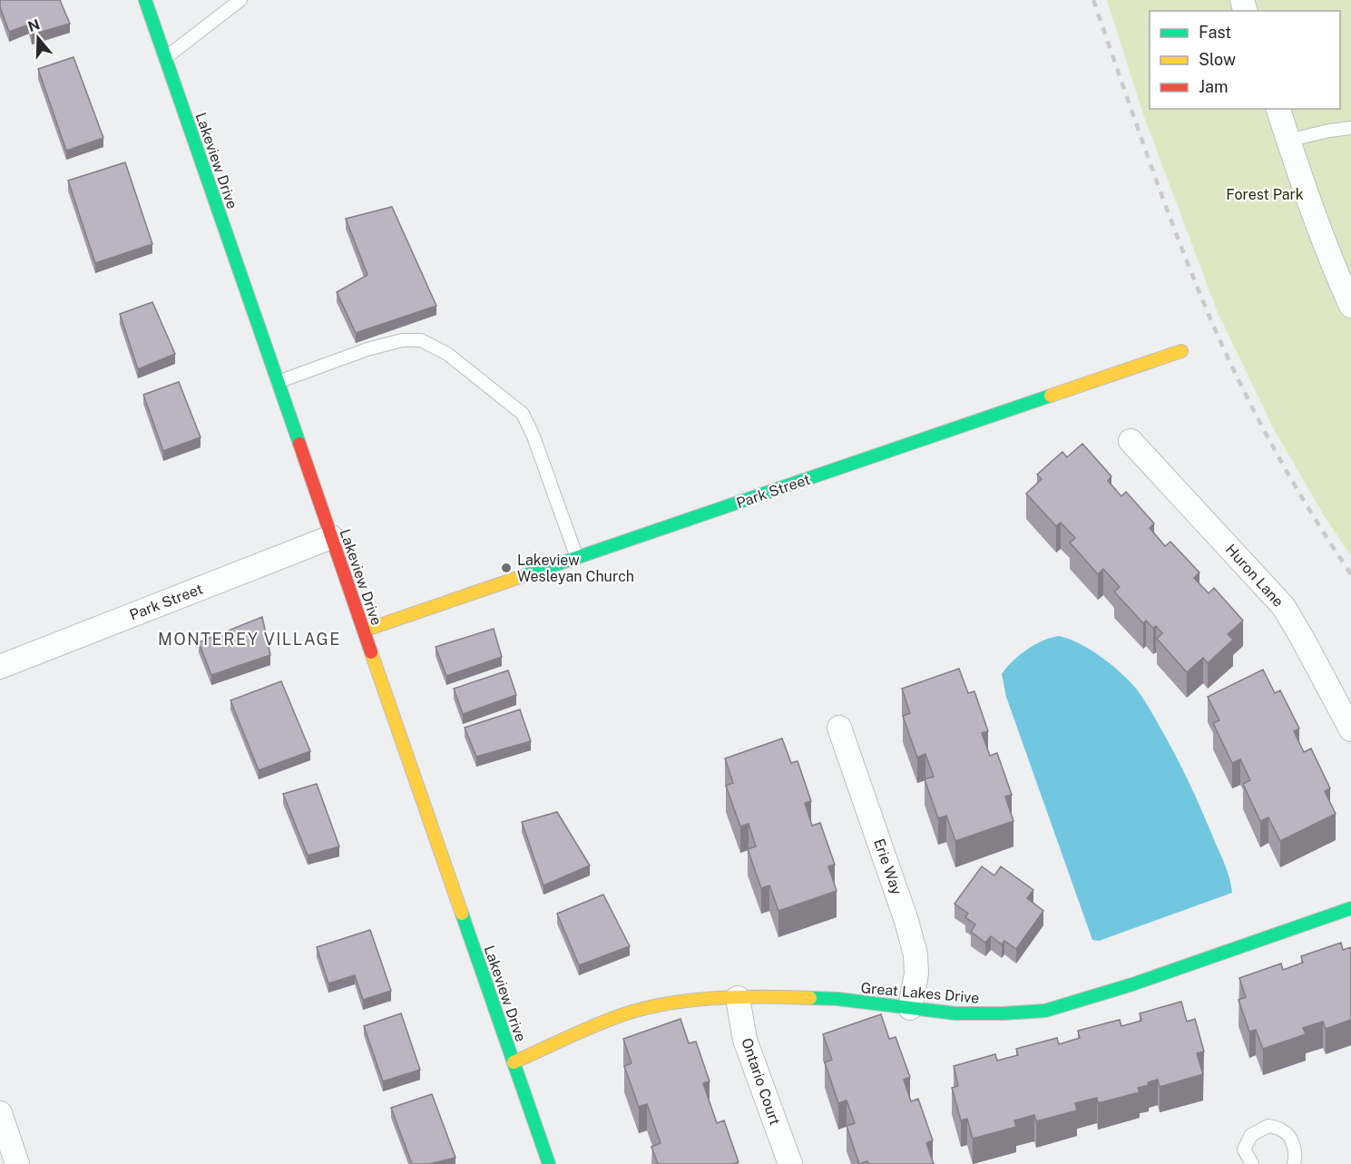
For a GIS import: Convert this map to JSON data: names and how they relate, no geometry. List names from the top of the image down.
{
  "streets": {
    "street": [
      "Lakeview Drive",
      "Park Street",
      "Huron Lane",
      "Erie Way",
      "Great Lakes Drive",
      "Ontario Court"
    ]
  },
  "crossings": [
    ["Lakeview Drive", "Park Street"],
    ["Lakeview Drive", "Great Lakes Drive"],
    ["Erie Way", "Great Lakes Drive"],
    ["Great Lakes Drive", "Ontario Court"]
  ],
  "districts": ["MONTEREY VILLAGE"],
  "parks": ["Forest Park"],
  "places": ["Lakeview Wesleyan Church"],
  "legend": ["Fast", "Slow", "Jam"],
  "north": "top"
}
